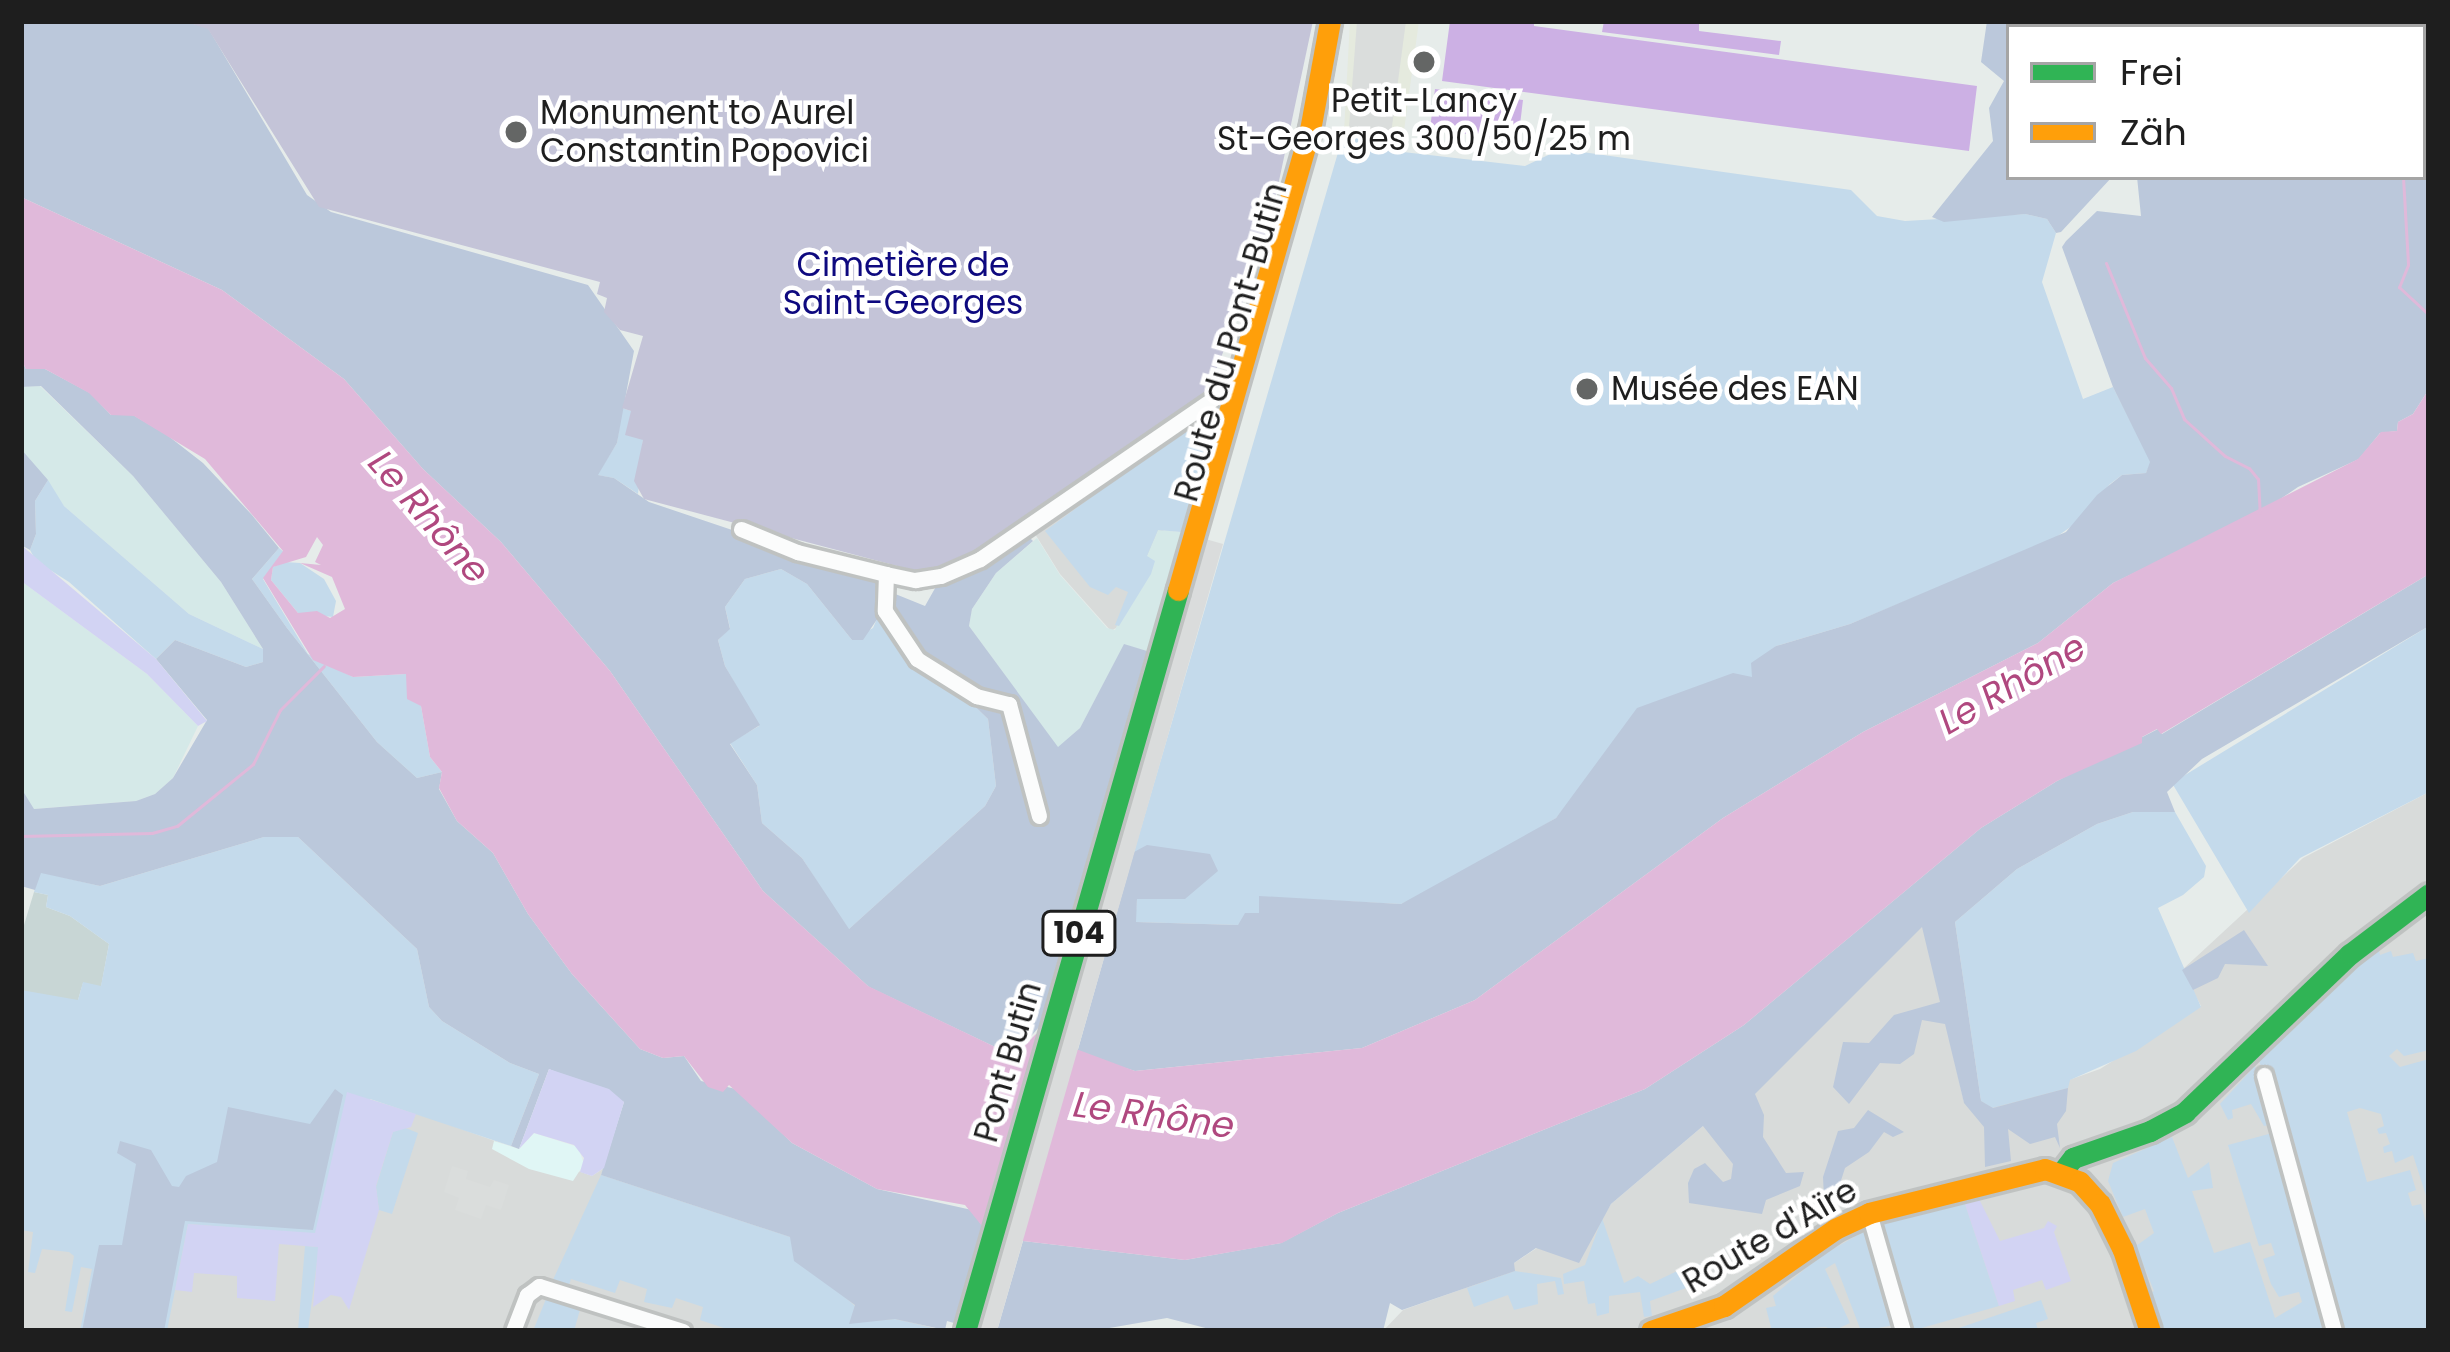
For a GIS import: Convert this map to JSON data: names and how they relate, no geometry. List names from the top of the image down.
{
  "streets": {
    "main road": [
      "Route du Pont-Butin",
      "104",
      "Pont Butin",
      "Route d'Aïre"
    ]
  },
  "crossings": [
    ["Route du Pont-Butin", "Pont Butin"]
  ],
  "water": ["Le Rhône"],
  "parks": ["Cimetière de Saint-Georges"],
  "places": ["Petit-Lancy St-Georges 300/50/25 m", "Monument to Aurel Constantin Popovici", "Musée des EAN"],
  "legend": ["Frei", "Zäh"]
}
